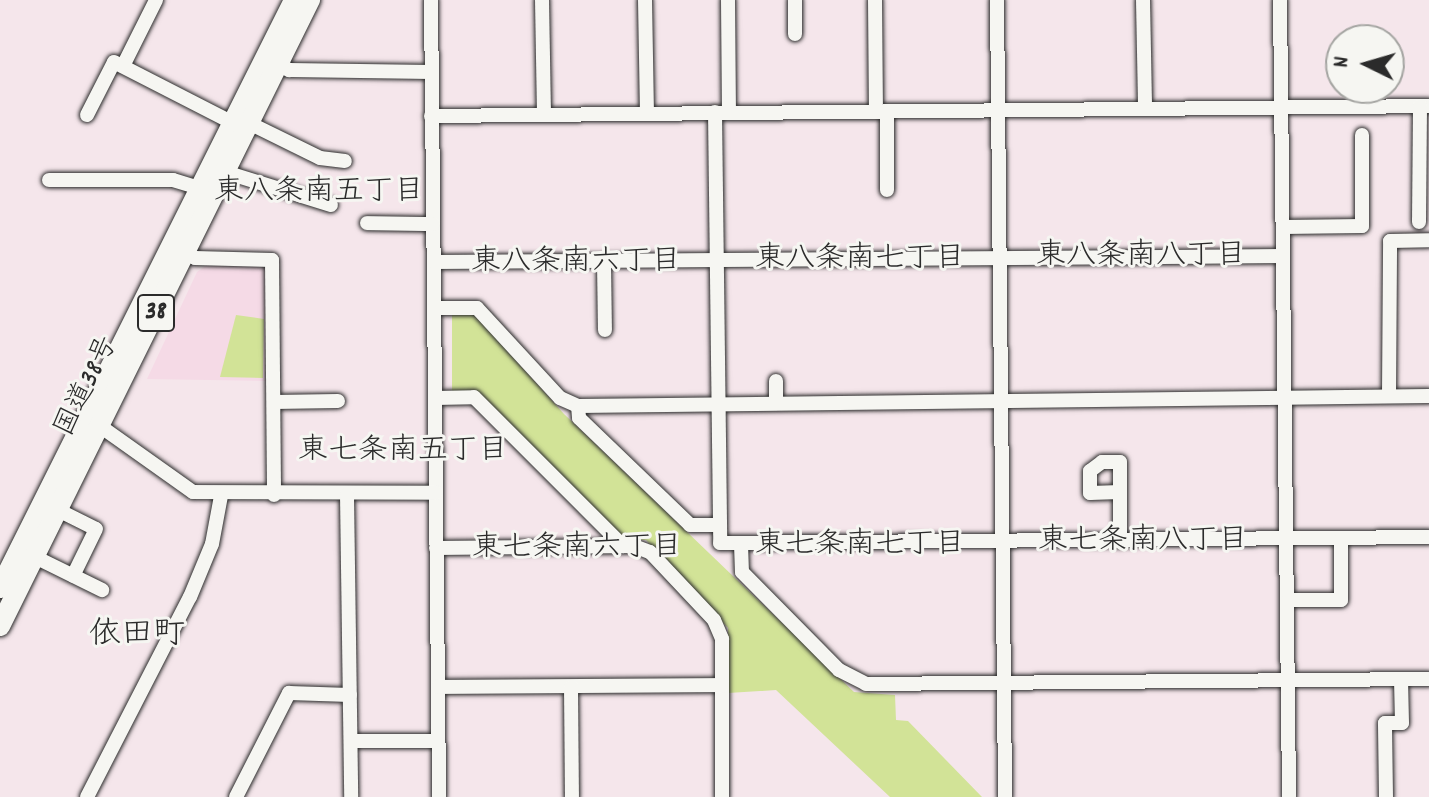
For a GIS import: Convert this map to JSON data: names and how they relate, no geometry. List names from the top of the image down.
{
  "streets": {
    "highway": ["38", "国道38号"]
  },
  "districts": [
    "東八条南五丁目",
    "東八条南八丁目",
    "東八条南七丁目",
    "東八条南六丁目",
    "東七条南五丁目",
    "東七条南八丁目",
    "東七条南七丁目",
    "東七条南六丁目",
    "依田町"
  ],
  "north": "left"
}
